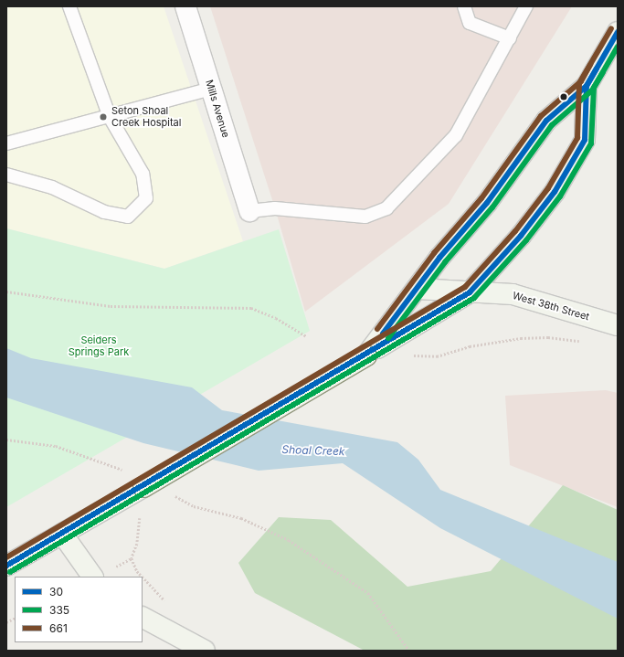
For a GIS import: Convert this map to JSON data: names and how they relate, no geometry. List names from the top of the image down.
{
  "streets": {
    "main road": ["West 38th Street"],
    "street": ["Mills Avenue"]
  },
  "water": ["Shoal Creek"],
  "parks": ["Seiders Springs Park"],
  "places": ["Seton Shoal Creek Hospital"],
  "lines": ["transit line 661", "transit line 30", "transit line 335"],
  "legend": ["30", "335", "661"]
}
